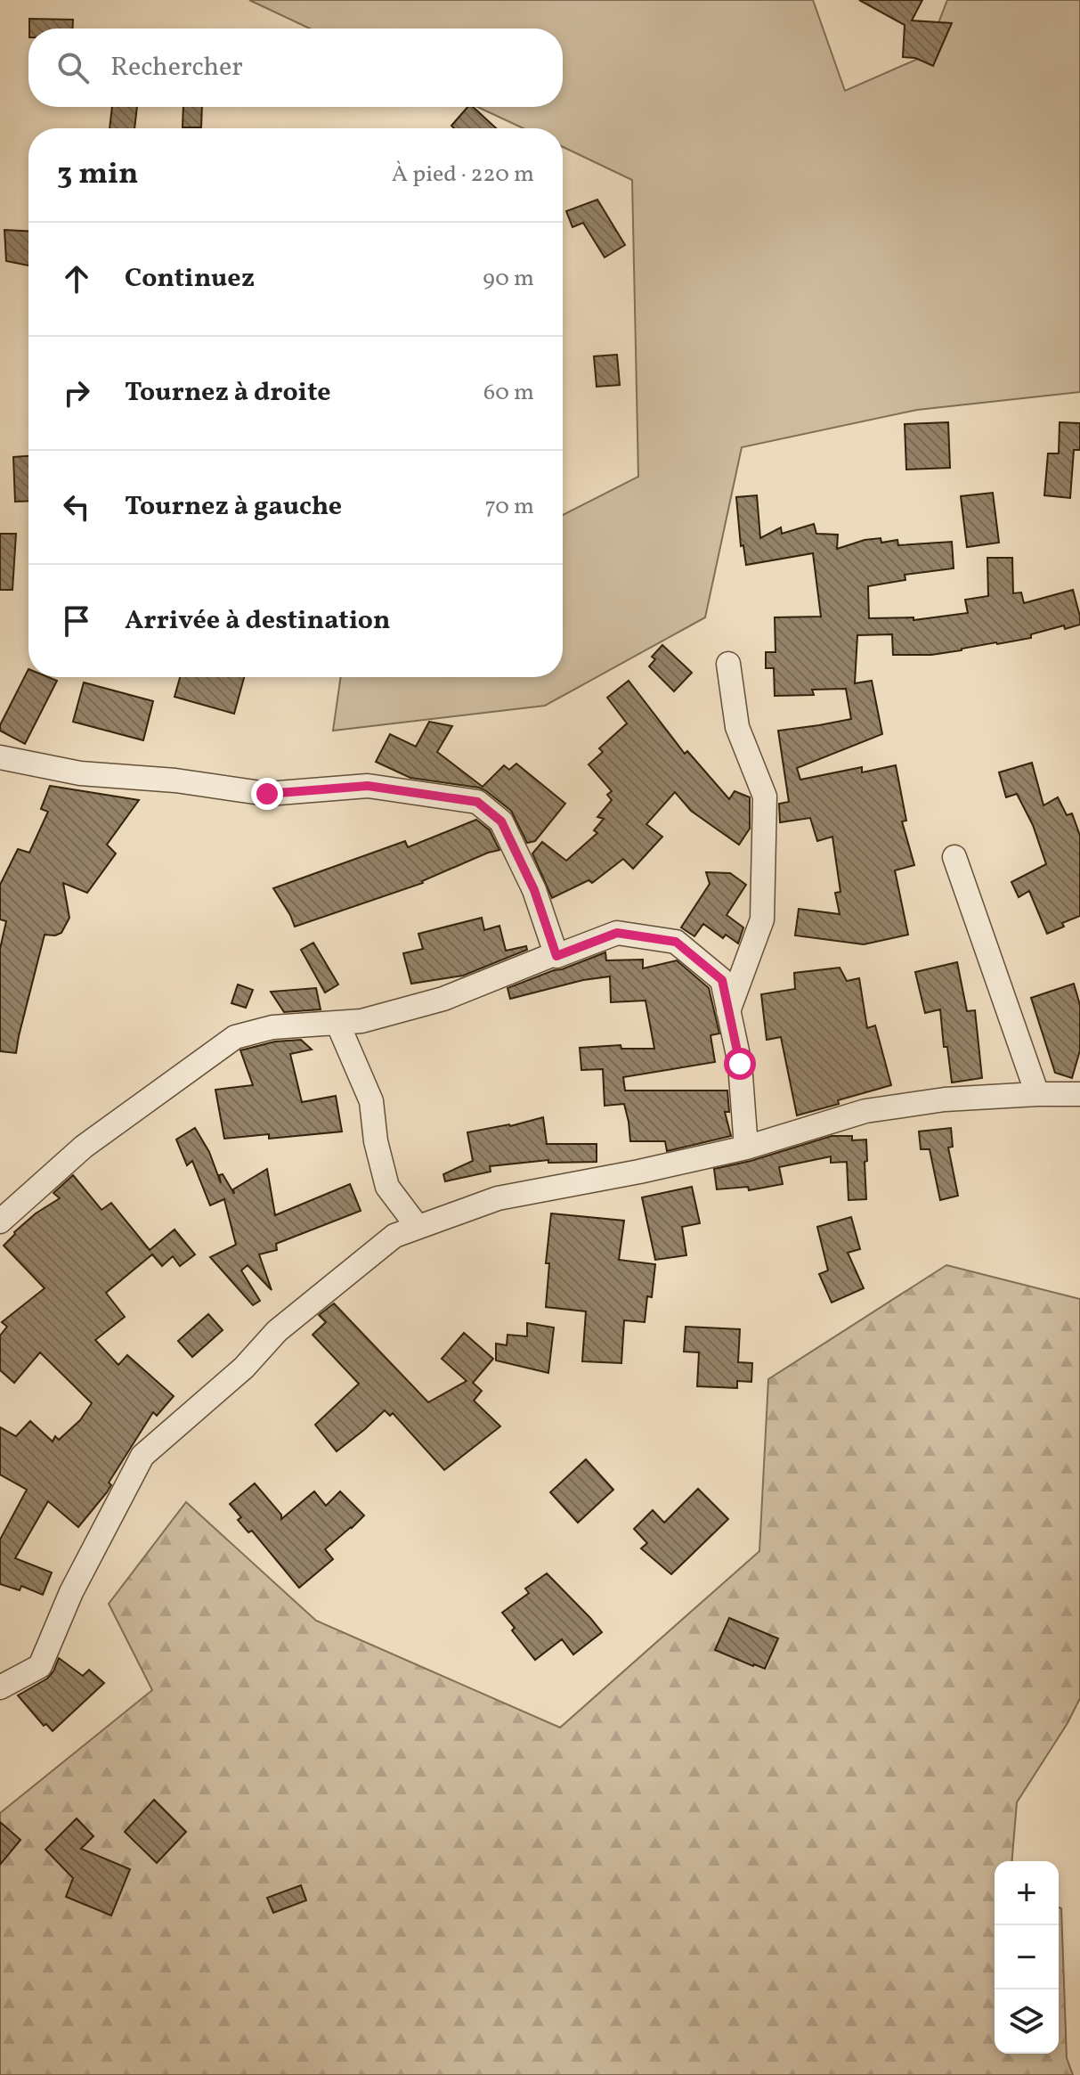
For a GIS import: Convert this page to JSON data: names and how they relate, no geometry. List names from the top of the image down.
{
  "page": {
    "search": "Rechercher",
    "heading": ["3 min", "À pied · 220 m"],
    "list": [
      ["Continuez", "90 m"],
      ["Tournez à droite", "60 m"],
      ["Tournez à gauche", "70 m"],
      "Arrivée à destination"
    ],
    "map_buttons": ["+", "−"]
  }
}
